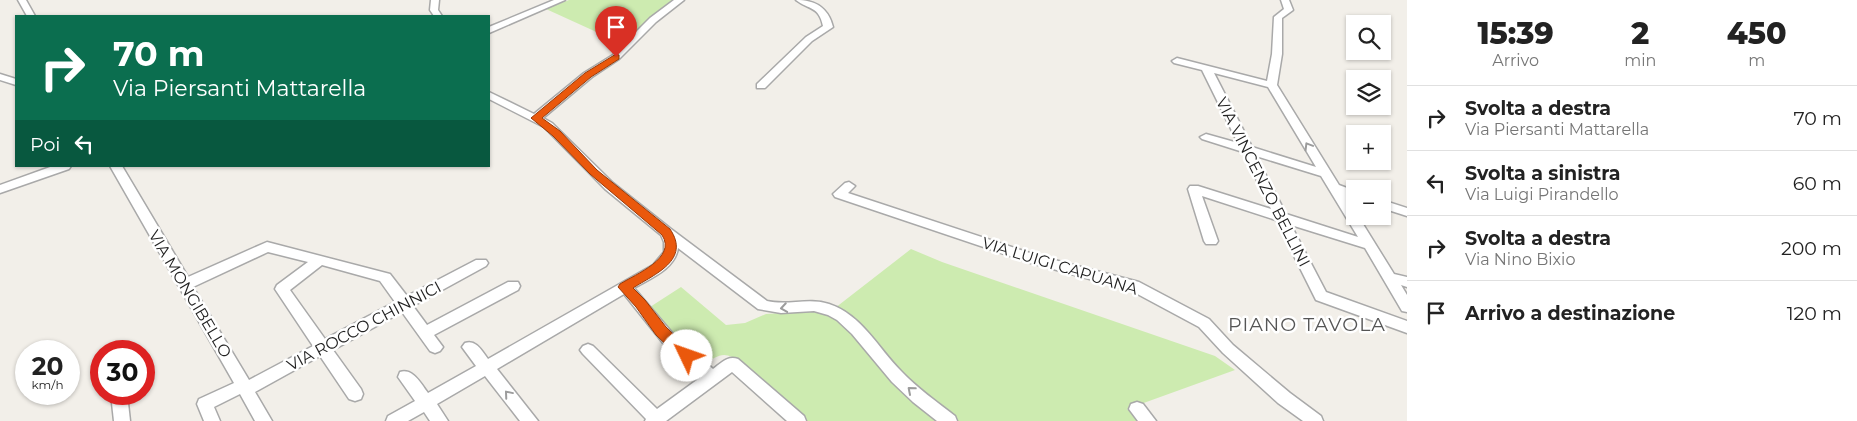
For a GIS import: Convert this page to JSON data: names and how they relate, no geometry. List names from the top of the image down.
{
  "streets": {
    "street": [
      "VIA VINCENZO BELLINI",
      "VIA LUIGI CAPUANA",
      "VIA MONGIBELLO",
      "VIA ROCCO CHINNICI"
    ]
  },
  "crossings": [
    ["VIA MONGIBELLO", "VIA ROCCO CHINNICI"]
  ],
  "districts": ["PIANO TAVOLA"],
  "page": {
    "eta": [
      "15:39",
      "Arrivo",
      "2",
      "min",
      "450",
      "m"
    ],
    "map_buttons": ["+", "−"],
    "turn": ["70 m", "Via Piersanti Mattarella"],
    "list": [
      {
        "name": "Svolta a destra",
        "note": "Via Piersanti Mattarella",
        "value": "70 m"
      },
      {
        "name": "Svolta a sinistra",
        "note": "Via Luigi Pirandello",
        "value": "60 m"
      },
      {
        "name": "Svolta a destra",
        "note": "Via Nino Bixio",
        "value": "200 m"
      },
      {
        "name": "Arrivo a destinazione",
        "value": "120 m"
      }
    ],
    "then": "Poi",
    "speed": "20 km/h",
    "limit": "30"
  }
}
